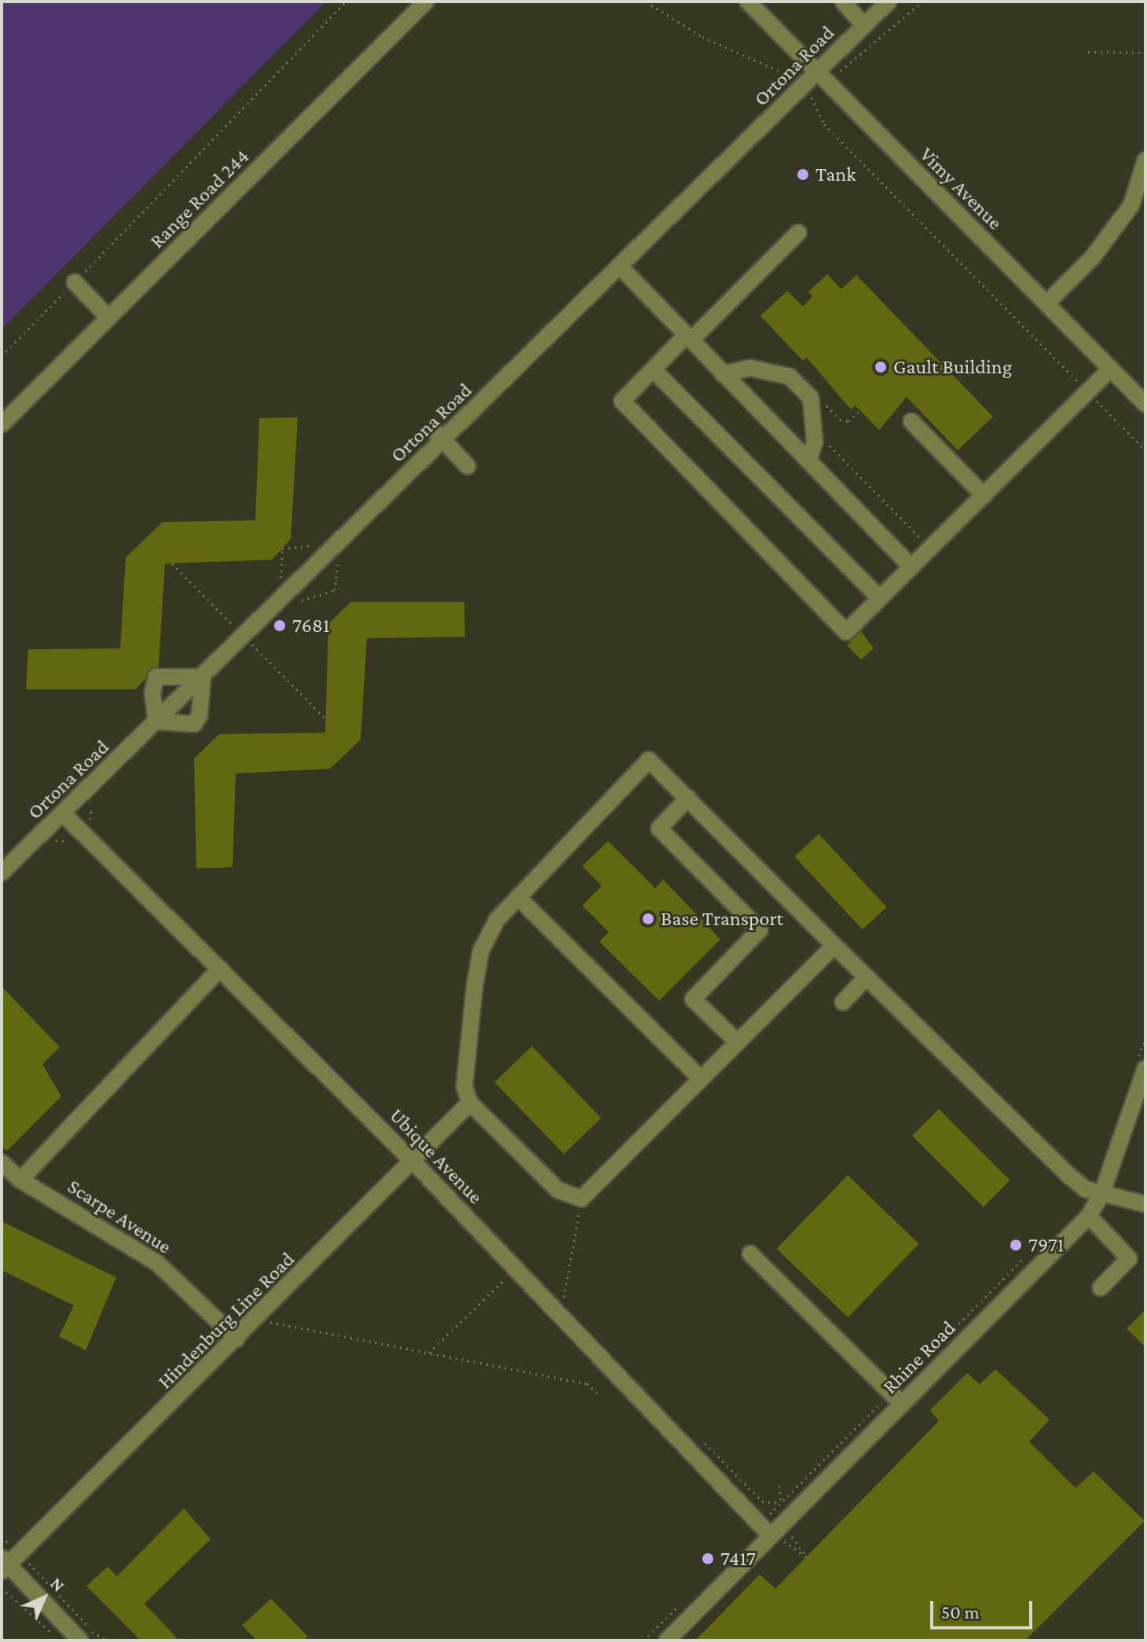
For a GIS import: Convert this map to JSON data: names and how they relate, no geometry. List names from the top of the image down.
{
  "streets": {
    "street": [
      "Ortona Road",
      "Vimy Avenue",
      "Range Road 244",
      "Ubique Avenue",
      "Scarpe Avenue",
      "Hindenburg Line Road",
      "Rhine Road"
    ]
  },
  "crossings": [
    ["Ortona Road", "Vimy Avenue"],
    ["Ortona Road", "Ubique Avenue"],
    ["Ubique Avenue", "Hindenburg Line Road"],
    ["Ubique Avenue", "Rhine Road"],
    ["Scarpe Avenue", "Hindenburg Line Road"]
  ],
  "places": [
    "Tank",
    "Gault Building",
    "7681",
    "Base Transport",
    "7971",
    "7417"
  ],
  "scale_bar": "50 m",
  "north": "top right"
}
